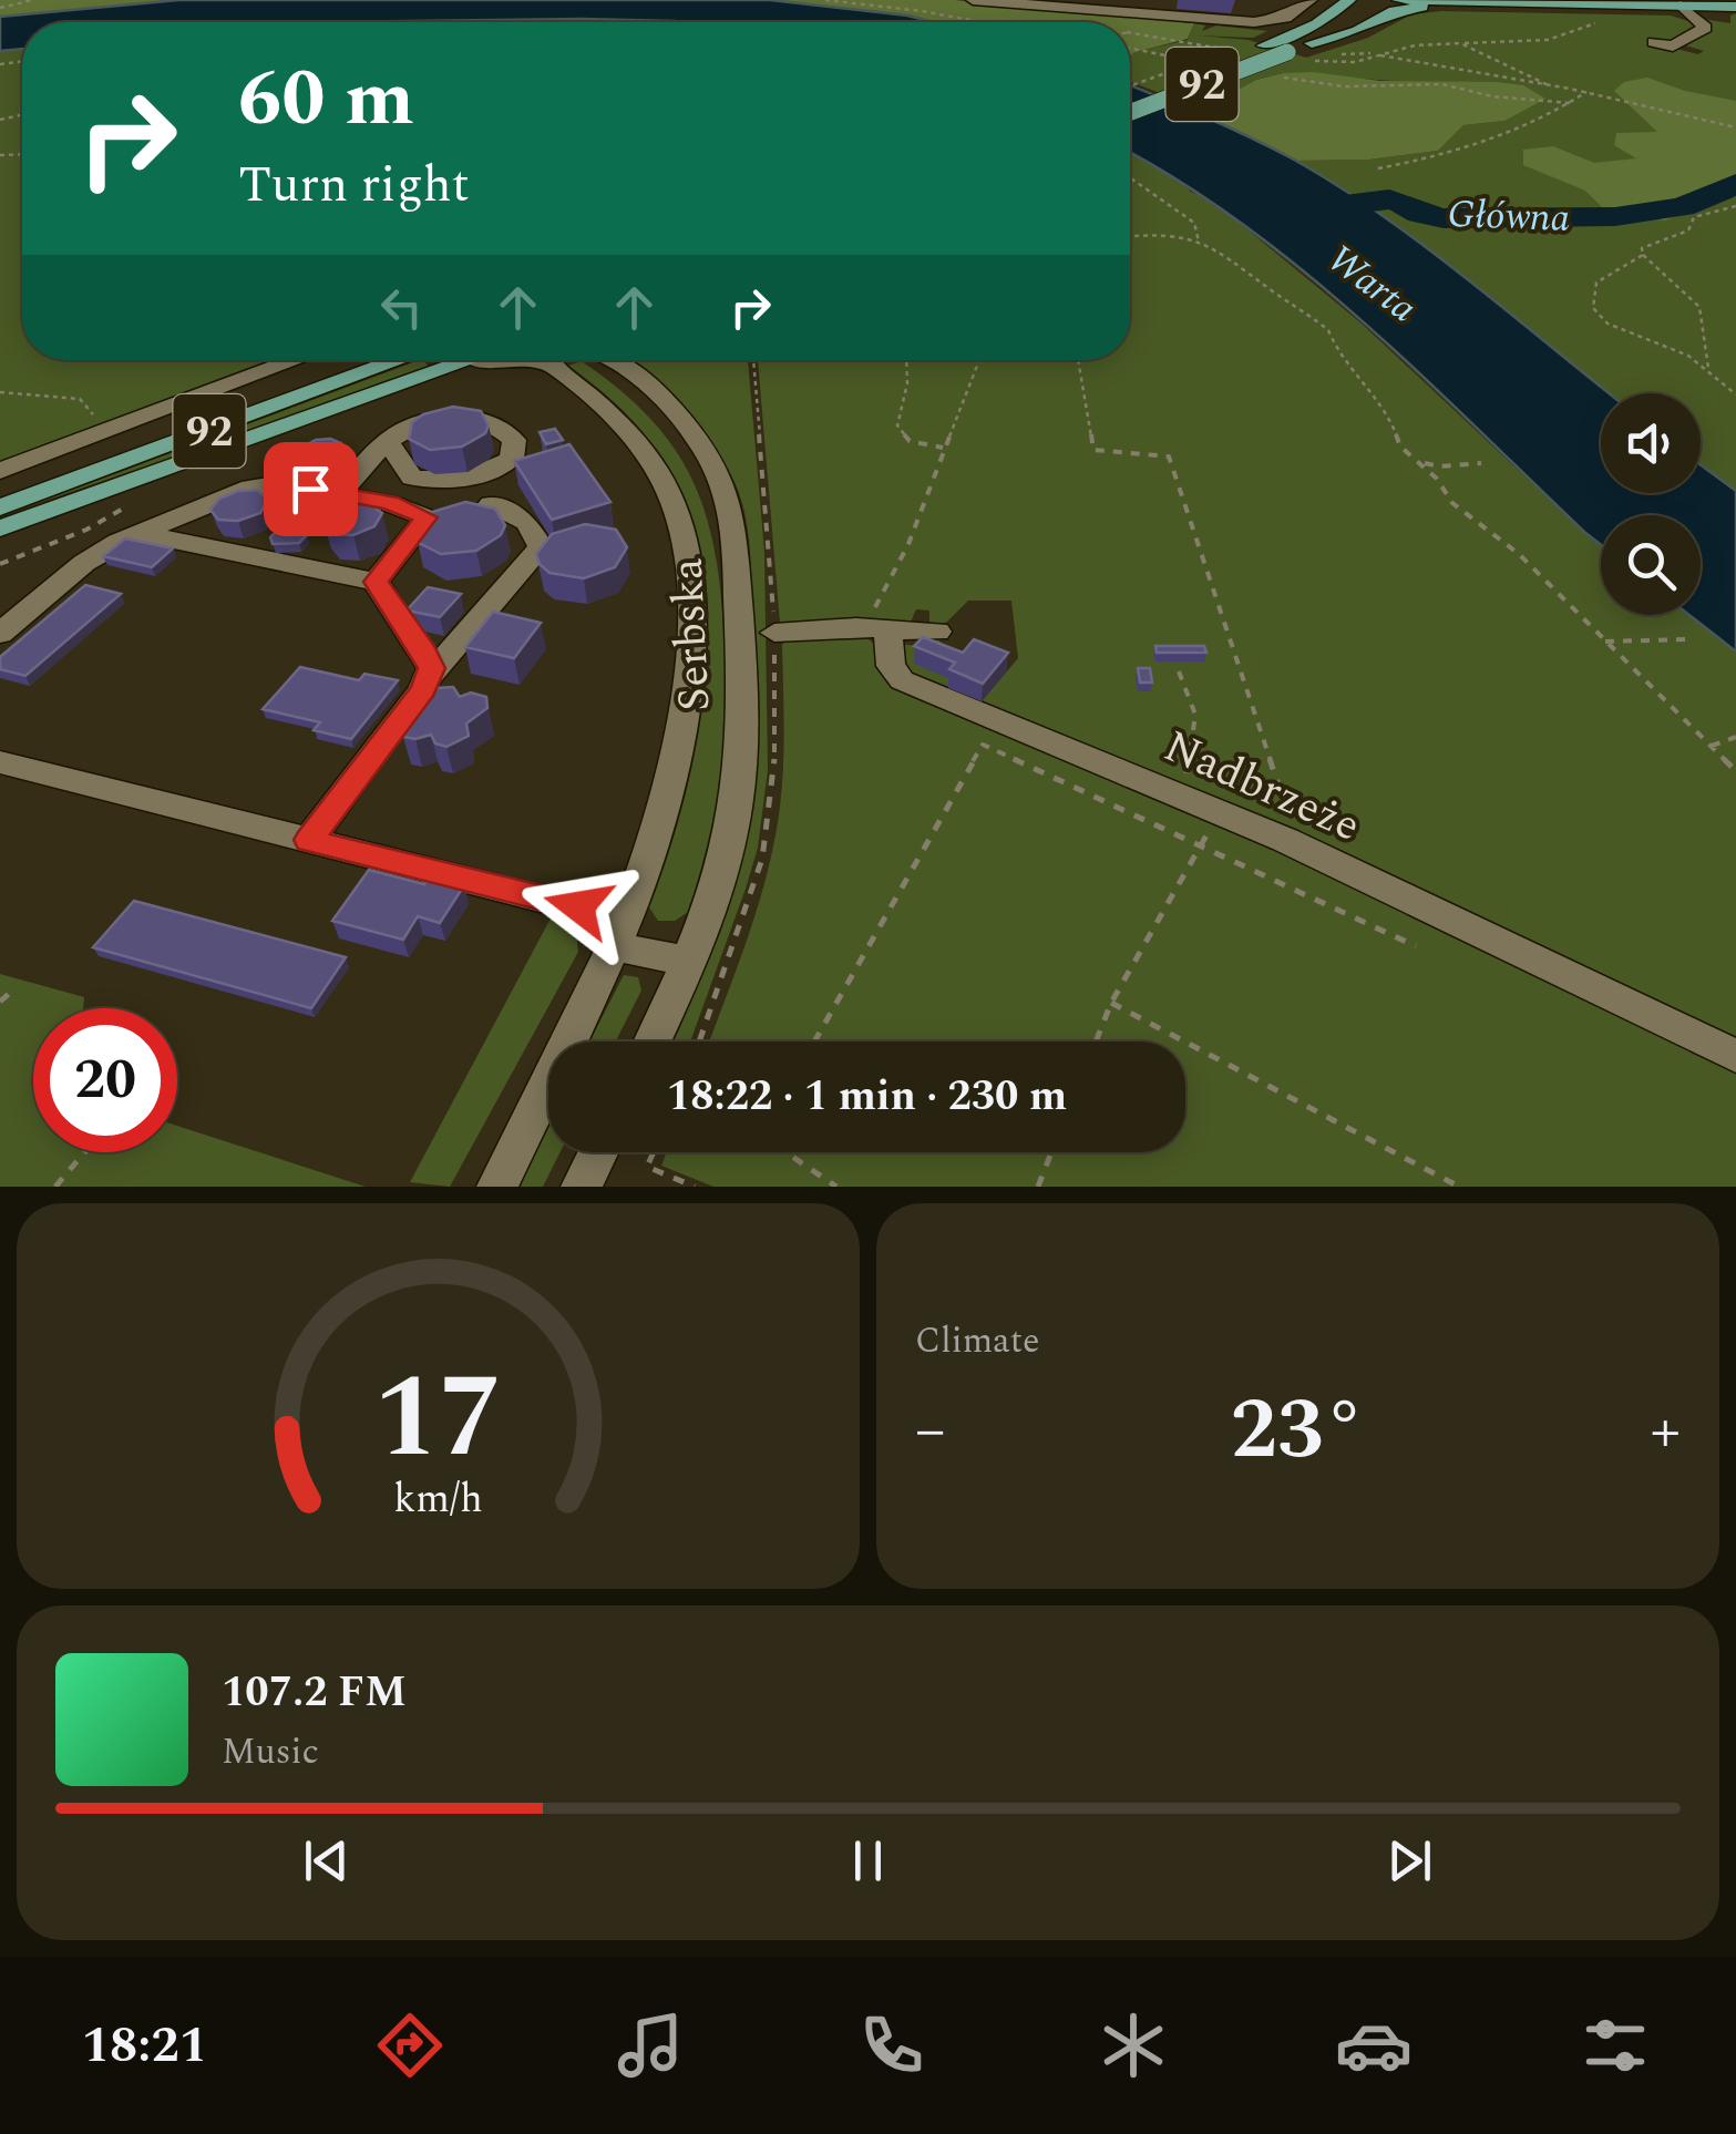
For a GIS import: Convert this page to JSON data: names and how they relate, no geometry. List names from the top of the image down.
{
  "streets": {
    "main road": ["92"],
    "street": ["Serbska", "Nadbrzeże"]
  },
  "water": ["Główna", "Warta"],
  "page": {
    "turn": ["60 m", "Turn right"],
    "limit": "20",
    "trip": "18:22 · 1 min · 230 m",
    "tile": "Climate",
    "heat": ["−", "23°", "+"],
    "song": ["107.2 FM", "Music"],
    "tabs": "18:21",
    "gauge": ["17", "km/h"]
  }
}
